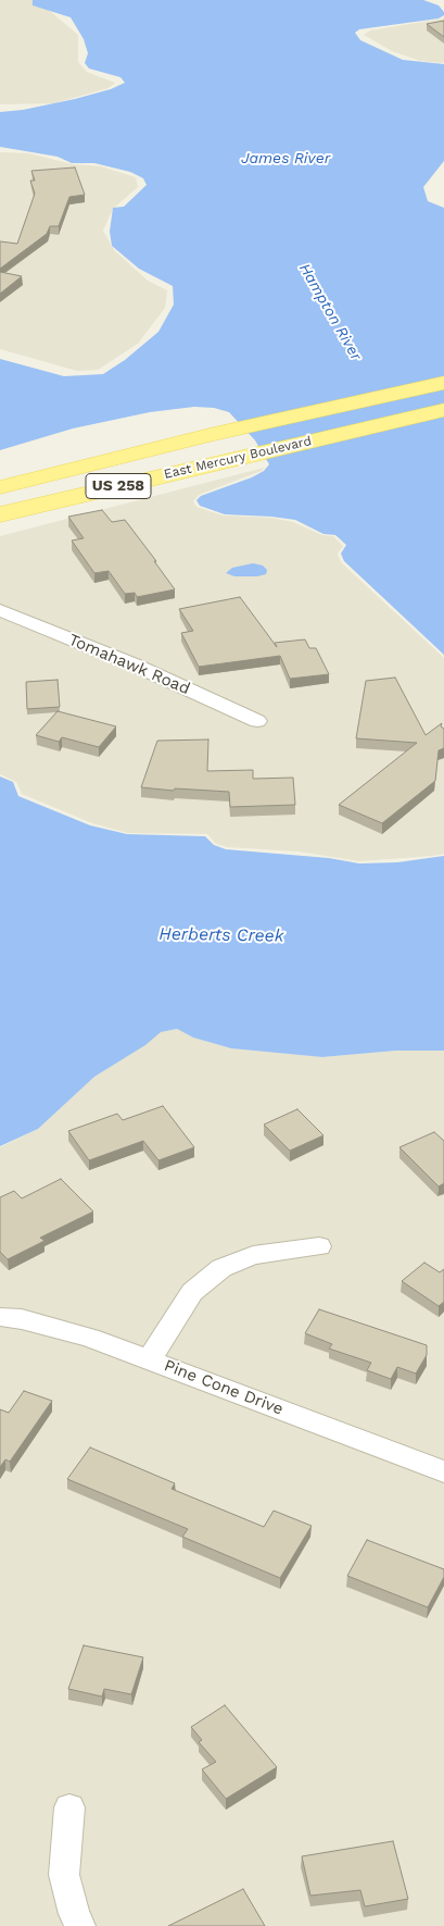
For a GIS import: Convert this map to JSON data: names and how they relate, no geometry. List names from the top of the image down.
{
  "streets": {
    "main road": ["East Mercury Boulevard", "US 258"],
    "street": ["Tomahawk Road", "Pine Cone Drive"]
  },
  "water": ["James River", "Hampton River", "Herberts Creek"]
}
